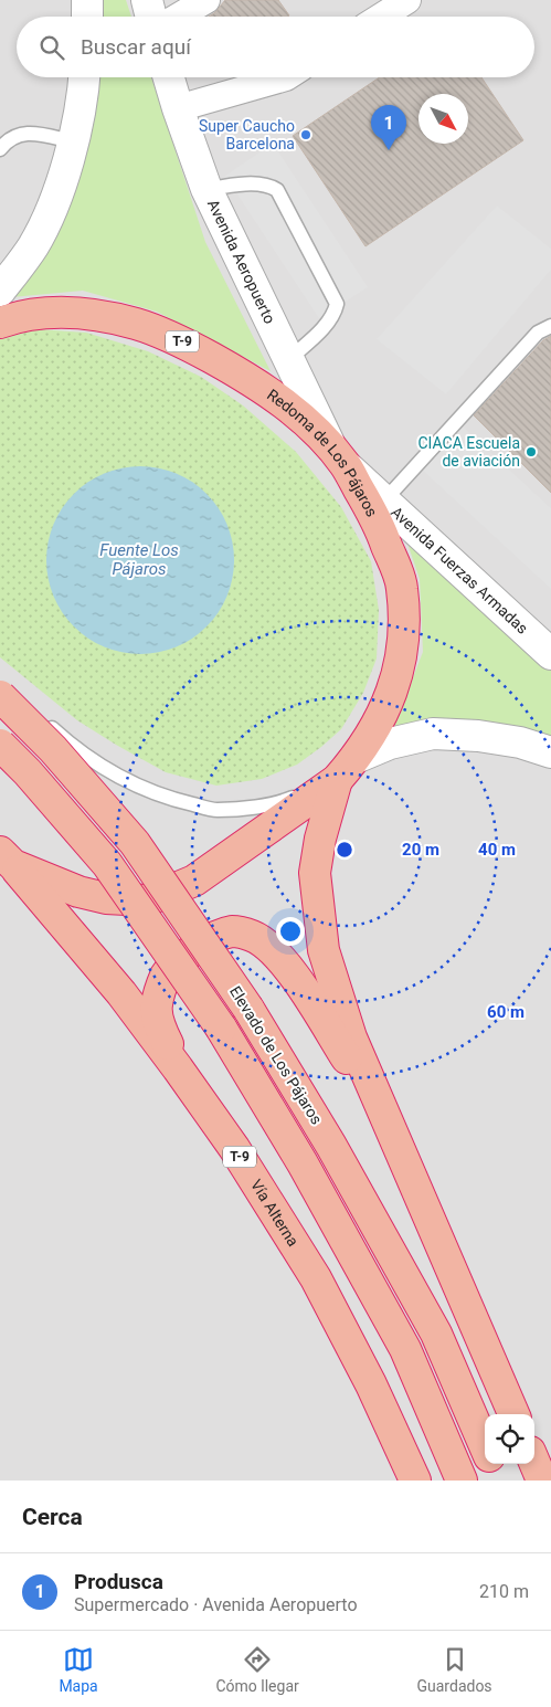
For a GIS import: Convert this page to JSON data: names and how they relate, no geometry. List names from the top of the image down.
{
  "streets": {
    "highway": [
      "T-9",
      "Redoma de Los Pájaros",
      "Elevado de Los Pájaros",
      "Vía Alterna"
    ],
    "street": ["Avenida Aeropuerto", "Avenida Fuerzas Armadas"]
  },
  "crossings": [
    ["Avenida Aeropuerto", "Redoma de Los Pájaros"],
    ["Avenida Aeropuerto", "Avenida Fuerzas Armadas"],
    ["T-9", "Redoma de Los Pájaros"],
    ["T-9", "Vía Alterna"],
    ["Redoma de Los Pájaros", "Avenida Fuerzas Armadas"],
    ["Redoma de Los Pájaros", "Vía Alterna"]
  ],
  "water": ["Fuente Los Pájaros"],
  "places": ["Super Caucho Barcelona", "CIACA Escuela de aviación"],
  "north": "bottom right",
  "page": {
    "search": "Buscar aquí",
    "pins": "1",
    "heading": "Cerca",
    "list": [
      {
        "mark": "1",
        "name": "Produsca",
        "note": "Supermercado · Avenida Aeropuerto",
        "value": "210 m"
      }
    ],
    "nav": ["Mapa", "Cómo llegar", "Guardados"]
  },
  "rings": ["20 m", "40 m", "60 m"]
}
